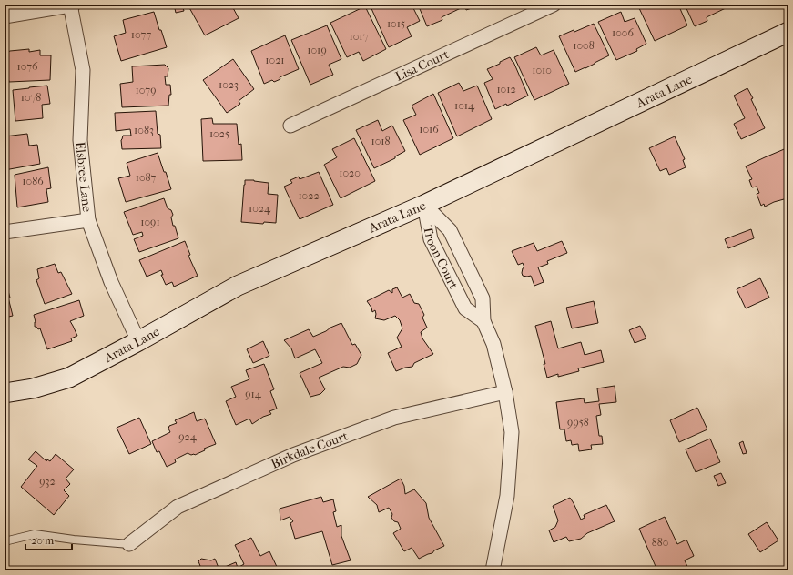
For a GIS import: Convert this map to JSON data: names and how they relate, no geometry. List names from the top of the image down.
{
  "streets": {
    "street": [
      "Lisa Court",
      "Arata Lane",
      "Elsbree Lane",
      "Troon Court",
      "Birkdale Court"
    ]
  },
  "crossings": [
    ["Arata Lane", "Elsbree Lane"],
    ["Arata Lane", "Troon Court"],
    ["Troon Court", "Birkdale Court"]
  ],
  "house_numbers": [
    "1015",
    "1006",
    "1077",
    "1017",
    "1008",
    "1019",
    "1021",
    "1076",
    "1010",
    "1023",
    "1012",
    "1079",
    "1078",
    "1014",
    "1016",
    "1083",
    "1025",
    "1018",
    "1020",
    "1087",
    "1086",
    "1022",
    "1024",
    "1091",
    "914",
    "9958",
    "924",
    "932",
    "880"
  ],
  "scale_bar": "20 m"
}
